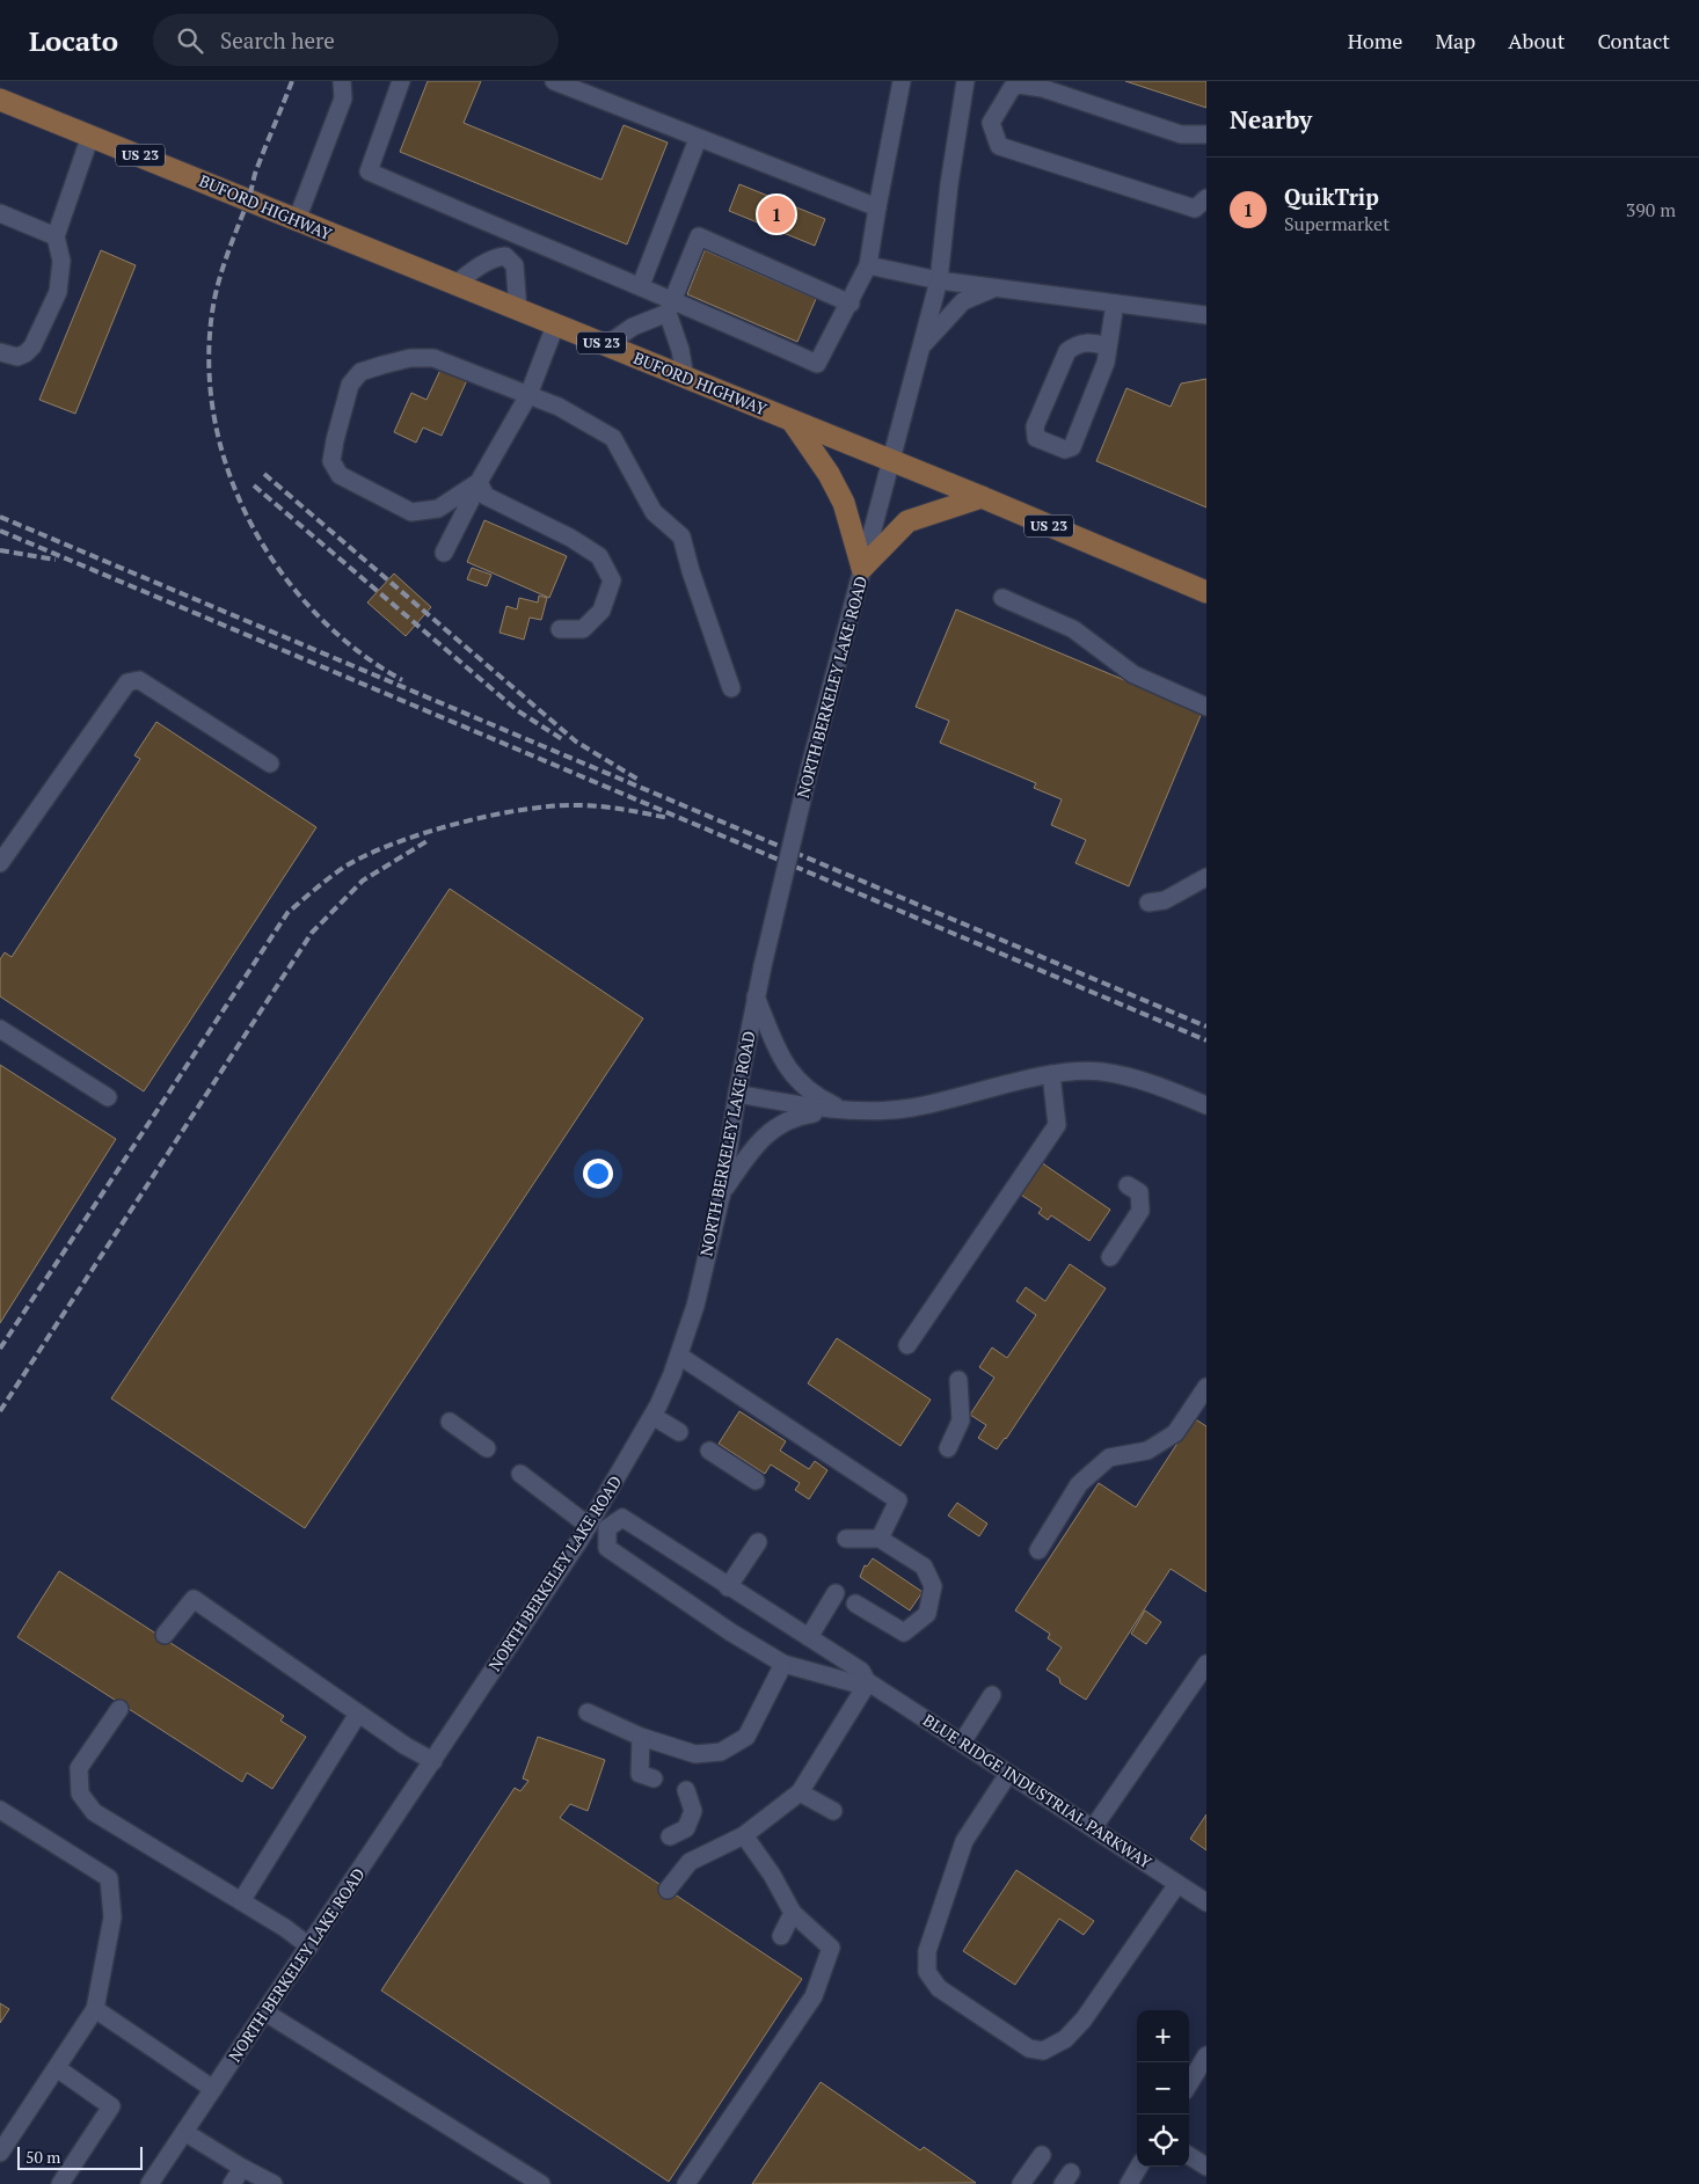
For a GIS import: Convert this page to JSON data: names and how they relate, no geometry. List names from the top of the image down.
{
  "streets": {
    "main road": ["US 23", "BUFORD HIGHWAY"],
    "street": ["NORTH BERKELEY LAKE ROAD", "BLUE RIDGE INDUSTRIAL PARKWAY"]
  },
  "crossings": [
    ["BUFORD HIGHWAY", "NORTH BERKELEY LAKE ROAD"],
    ["NORTH BERKELEY LAKE ROAD", "BLUE RIDGE INDUSTRIAL PARKWAY"]
  ],
  "scale_bar": "50 m",
  "page": {
    "header": "Locato",
    "search": "Search here",
    "nav": [
      "Home",
      "Map",
      "About",
      "Contact"
    ],
    "heading": "Nearby",
    "list": [
      {
        "mark": "1",
        "name": "QuikTrip",
        "note": "Supermarket",
        "value": "390 m"
      }
    ],
    "pins": "1",
    "map_buttons": ["+", "−"],
    "scale": "50 m"
  }
}
